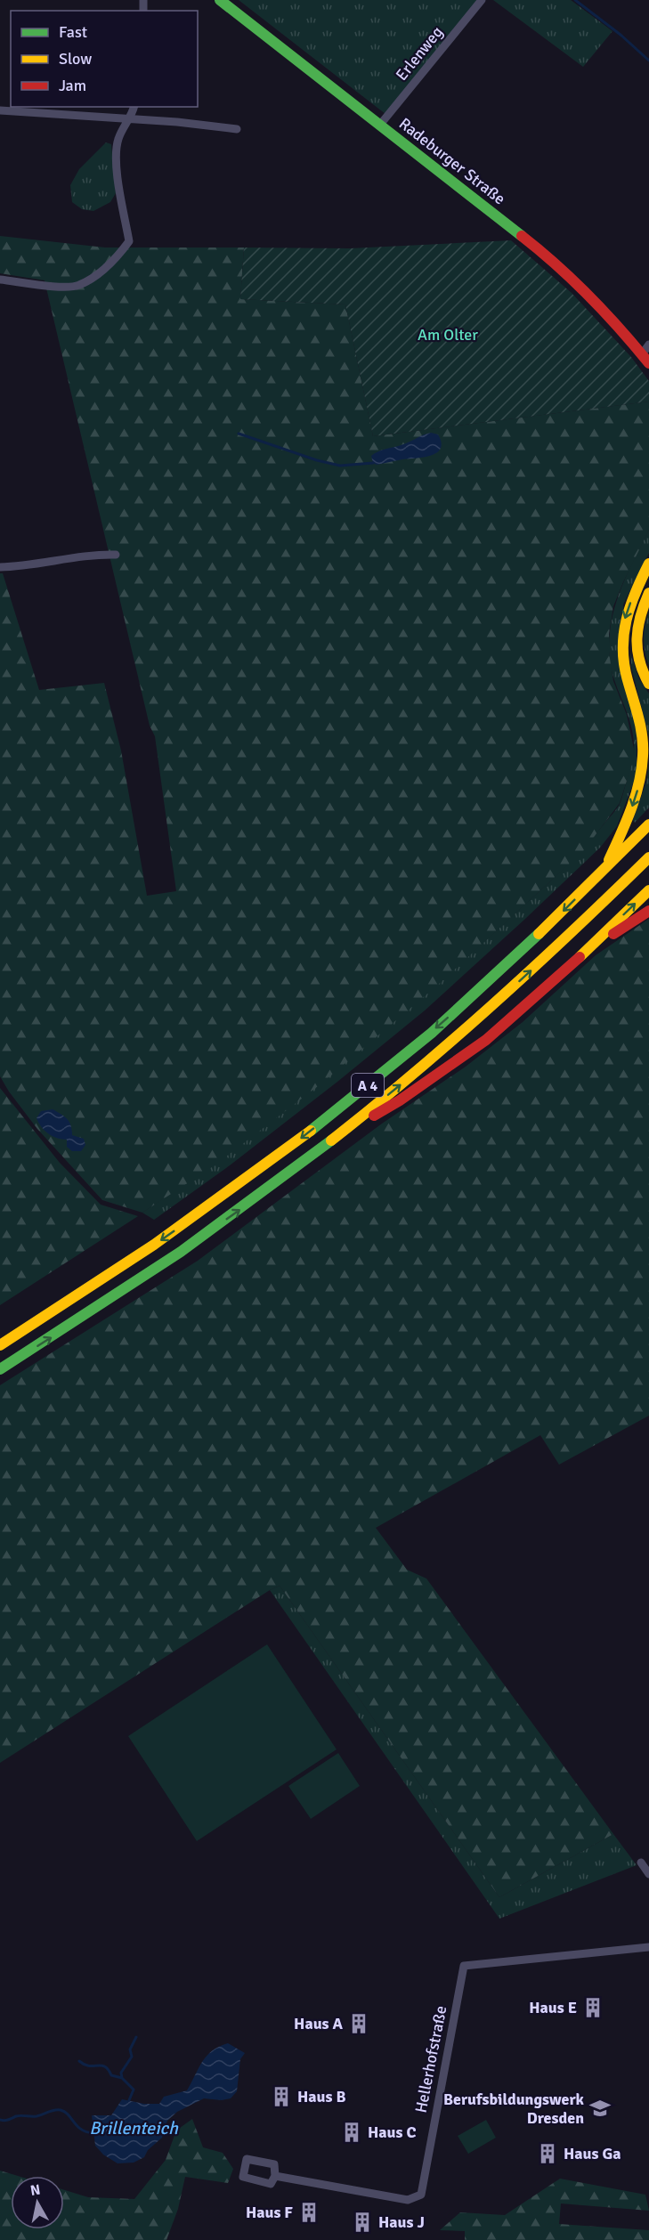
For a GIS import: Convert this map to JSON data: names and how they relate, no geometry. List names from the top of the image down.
{
  "streets": {
    "main road": ["Radeburger Straße", "A 4"],
    "street": ["Erlenweg", "Hellerhofstraße"]
  },
  "crossings": [
    ["Erlenweg", "Radeburger Straße"]
  ],
  "water": ["Brillenteich"],
  "parks": ["Am Olter"],
  "places": {
    "building": [
      "Haus E",
      "Haus A",
      "Haus B",
      "Haus C",
      "Haus Ga",
      "Haus F",
      "Haus J"
    ],
    "school or university": ["Berufsbildungswerk Dresden"]
  },
  "legend": ["Fast", "Slow", "Jam"],
  "north": "top"
}
